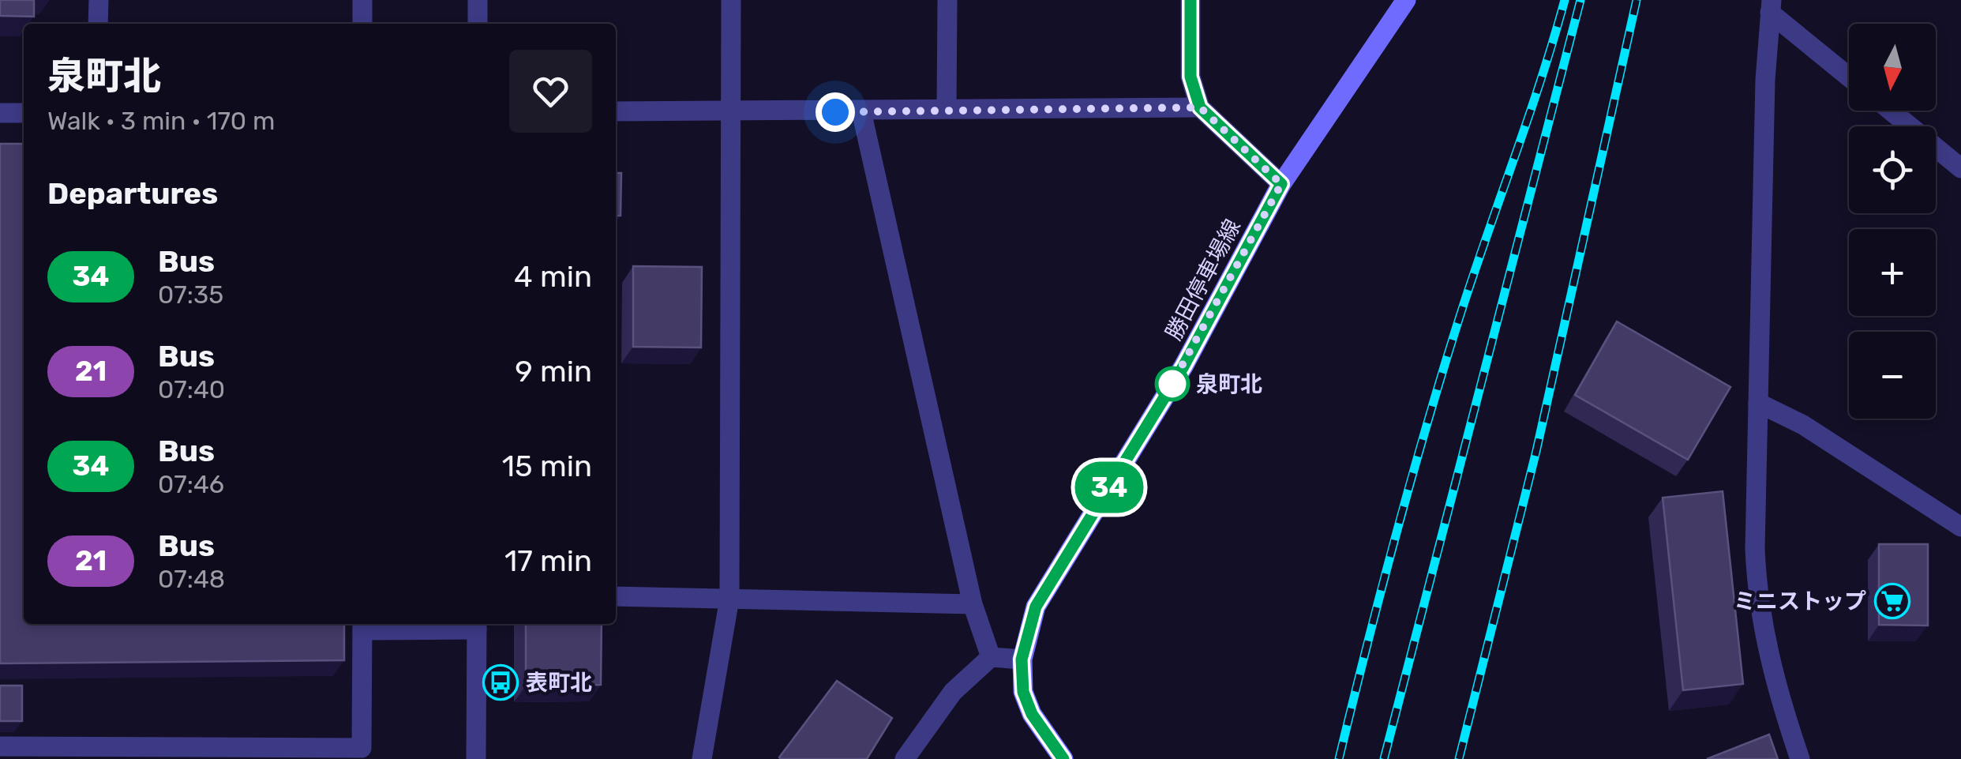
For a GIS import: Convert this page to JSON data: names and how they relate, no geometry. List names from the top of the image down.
{
  "streets": {
    "main road": ["勝田停車場線"]
  },
  "places": {
    "other": ["泉町北"],
    "supermarket": ["ミニストップ"],
    "bus stop": ["表町北"]
  },
  "lines": ["bus line 34"],
  "north": "bottom",
  "page": {
    "on_map": "34",
    "map_buttons": ["+", "−"],
    "heading": [
      ["泉町北", "Walk · 3 min · 170 m"],
      "Departures"
    ],
    "list": [
      {
        "mark": "34",
        "name": "Bus",
        "note": "07:35",
        "value": "4 min"
      },
      {
        "mark": "21",
        "name": "Bus",
        "note": "07:40",
        "value": "9 min"
      },
      {
        "mark": "34",
        "name": "Bus",
        "note": "07:46",
        "value": "15 min"
      },
      {
        "mark": "21",
        "name": "Bus",
        "note": "07:48",
        "value": "17 min"
      }
    ]
  }
}
